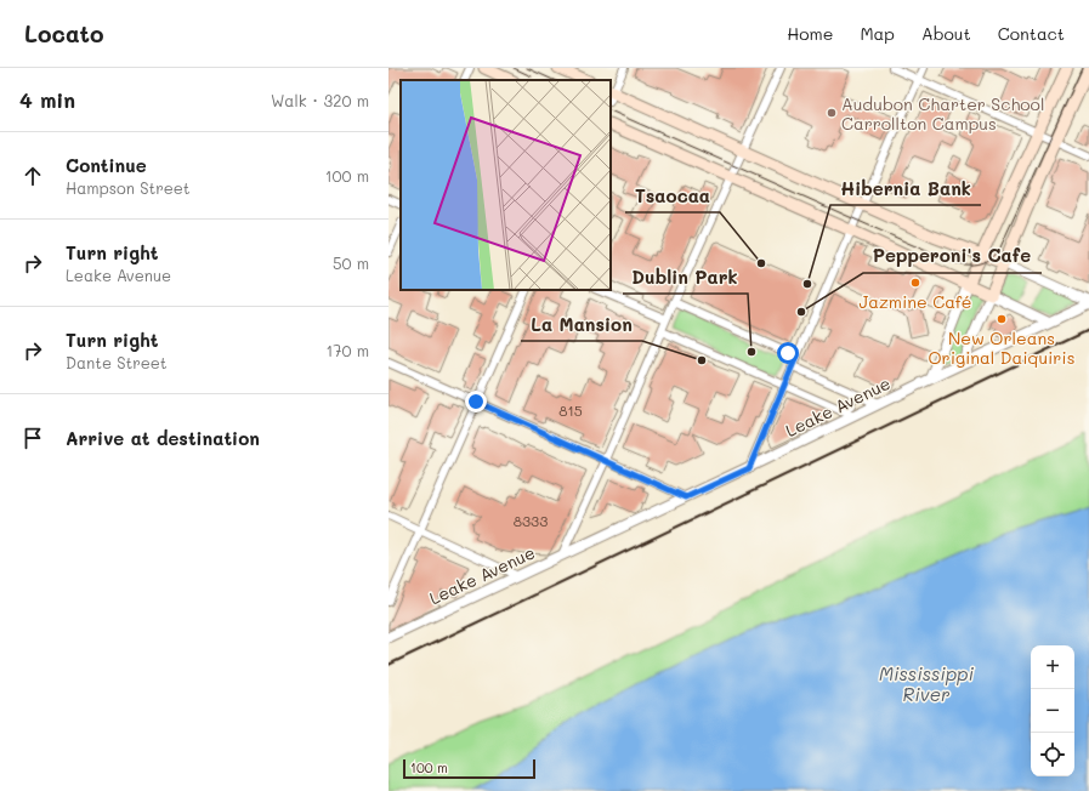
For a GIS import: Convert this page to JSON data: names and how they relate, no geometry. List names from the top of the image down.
{
  "streets": {
    "street": ["Leake Avenue"]
  },
  "water": ["Mississippi River"],
  "places": [
    "Audubon Charter School Carrollton Campus",
    "Tsaocaa",
    "Jazmine Café",
    "Hibernia Bank",
    "Pepperoni's Cafe",
    "New Orleans Original Daiquiris",
    "Dublin Park",
    "La Mansion"
  ],
  "house_numbers": ["815", "8333"],
  "scale_bar": "100 m",
  "page": {
    "header": "Locato",
    "nav": [
      "Home",
      "Map",
      "About",
      "Contact"
    ],
    "heading": ["4 min", "Walk · 320 m"],
    "list": [
      ["Continue", "Hampson Street", "100 m"],
      ["Turn right", "Leake Avenue", "50 m"],
      ["Turn right", "Dante Street", "170 m"],
      "Arrive at destination"
    ],
    "map_buttons": ["+", "−"],
    "scale": "100 m"
  }
}
